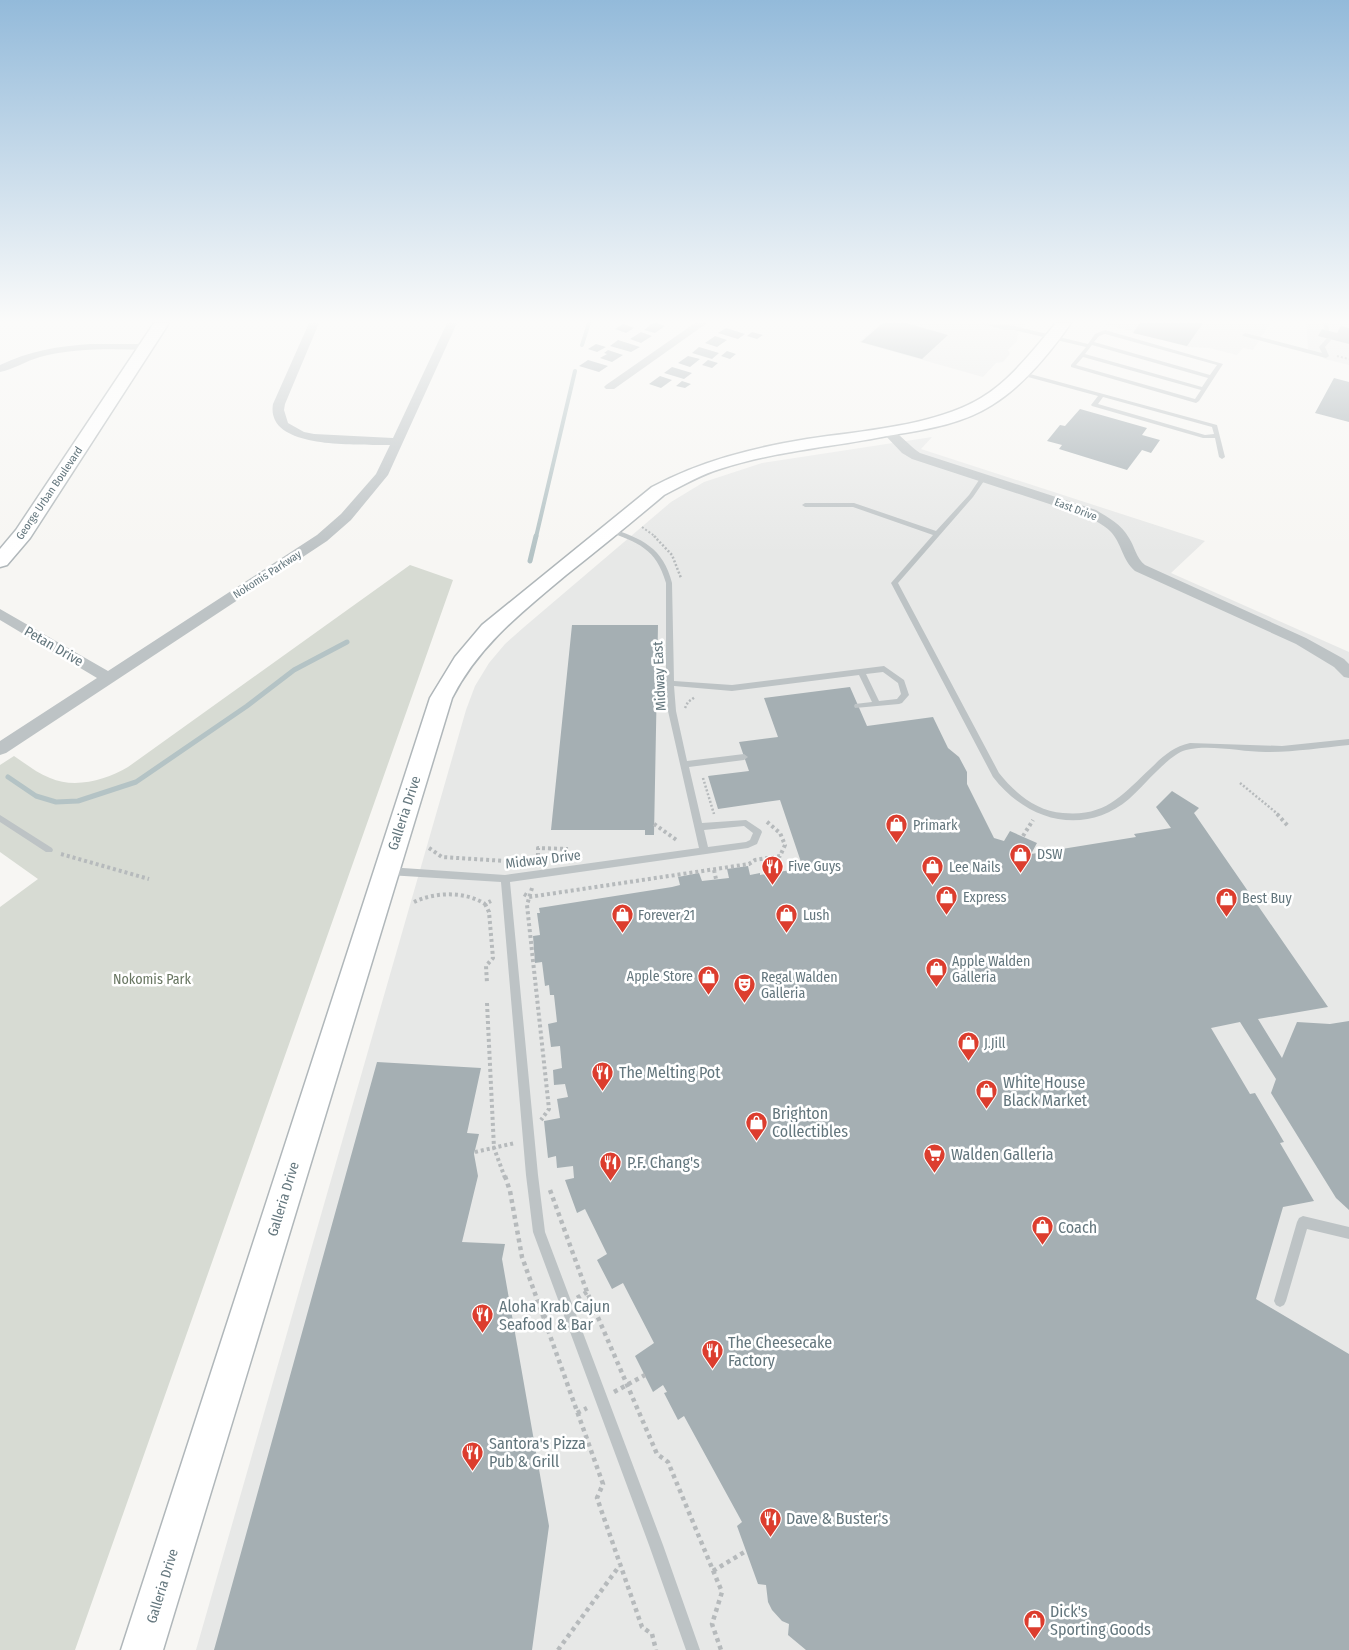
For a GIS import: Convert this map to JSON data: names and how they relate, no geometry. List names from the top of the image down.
{
  "streets": {
    "street": [
      "George Urban Boulevard",
      "East Drive",
      "Nokomis Parkway",
      "Petan Drive",
      "Galleria Drive"
    ],
    "lane": ["Midway East", "Midway Drive"]
  },
  "crossings": [
    ["East Drive", "Galleria Drive"],
    ["Nokomis Parkway", "Petan Drive"],
    ["Midway East", "Galleria Drive"],
    ["Midway East", "Midway Drive"],
    ["Galleria Drive", "Midway Drive"]
  ],
  "parks": ["Nokomis Park"],
  "places": {
    "shop": [
      "Primark",
      "DSW",
      "Lee Nails",
      "Express",
      "Best Buy",
      "Forever 21",
      "Lush",
      "Apple Walden Galleria",
      "Apple Store",
      "J.Jill",
      "White House Black Market",
      "Brighton Collectibles",
      "Coach",
      "Dick's Sporting Goods"
    ],
    "restaurant": [
      "Five Guys",
      "The Melting Pot",
      "P.F. Chang's",
      "Aloha Krab Cajun Seafood & Bar",
      "The Cheesecake Factory",
      "Santora's Pizza Pub & Grill",
      "Dave & Buster's"
    ],
    "theatre": ["Regal Walden Galleria"],
    "supermarket": ["Walden Galleria"]
  }
}
